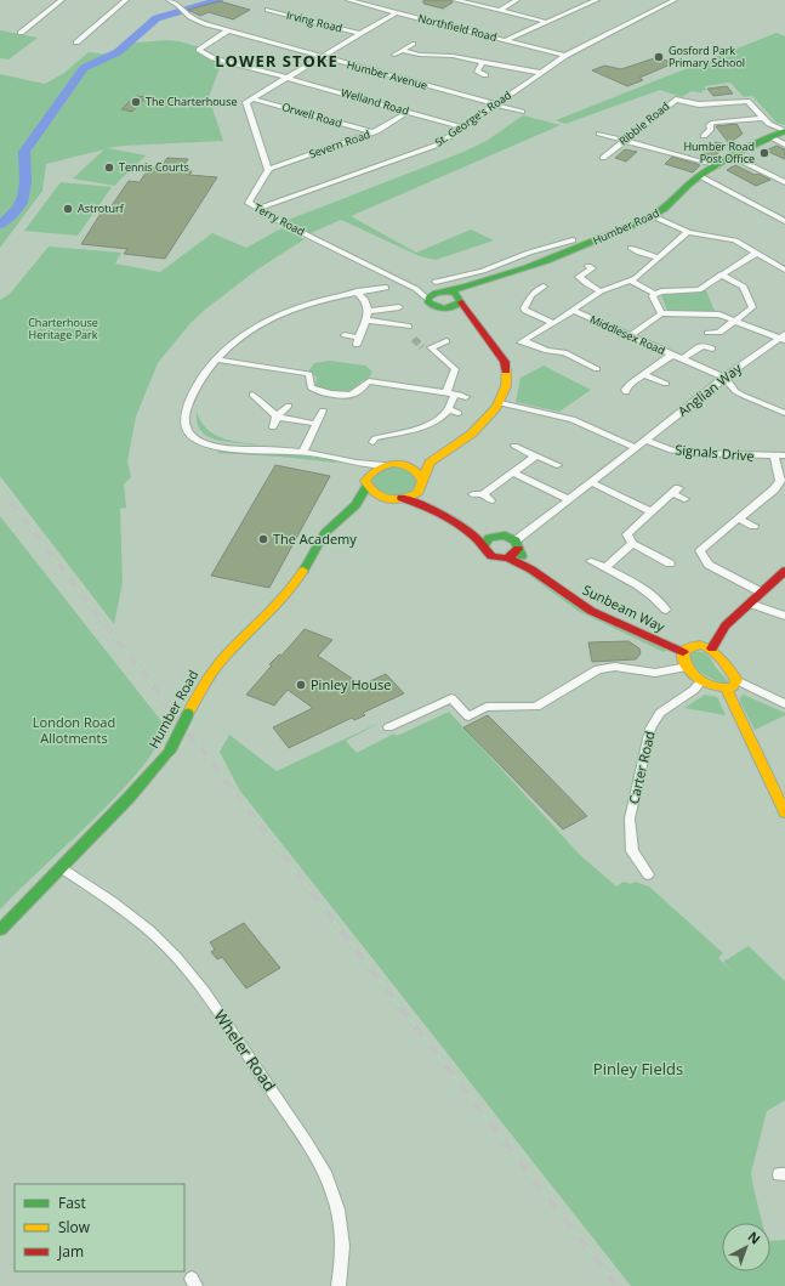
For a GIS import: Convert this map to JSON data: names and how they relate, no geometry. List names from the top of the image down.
{
  "streets": {
    "main road": ["Humber Road", "Sunbeam Way"],
    "street": [
      "Irving Road",
      "Northfield Road",
      "Humber Avenue",
      "Welland Road",
      "Orwell Road",
      "St. George's Road",
      "Ribble Road",
      "Severn Road",
      "Terry Road",
      "Middlesex Road",
      "Anglian Way",
      "Signals Drive",
      "Carter Road",
      "Wheler Road"
    ]
  },
  "crossings": [
    ["Northfield Road", "St. George's Road"],
    ["Humber Avenue", "Welland Road"],
    ["Humber Avenue", "St. George's Road"],
    ["Welland Road", "St. George's Road"],
    ["Welland Road", "Severn Road"],
    ["Orwell Road", "Severn Road"],
    ["St. George's Road", "Terry Road"],
    ["Ribble Road", "Humber Road"],
    ["Severn Road", "Terry Road"],
    ["Terry Road", "Humber Road"],
    ["Humber Road", "Wheler Road"],
    ["Middlesex Road", "Anglian Way"],
    ["Anglian Way", "Signals Drive"],
    ["Anglian Way", "Sunbeam Way"]
  ],
  "districts": ["LOWER STOKE"],
  "parks": ["Charterhouse Heritage Park", "London Road Allotments", "Pinley Fields"],
  "places": [
    "Gosford Park Primary School",
    "The Charterhouse",
    "Humber Road Post Office",
    "Tennis Courts",
    "Astroturf",
    "The Academy",
    "Pinley House"
  ],
  "legend": ["Fast", "Slow", "Jam"],
  "north": "top right"
}
